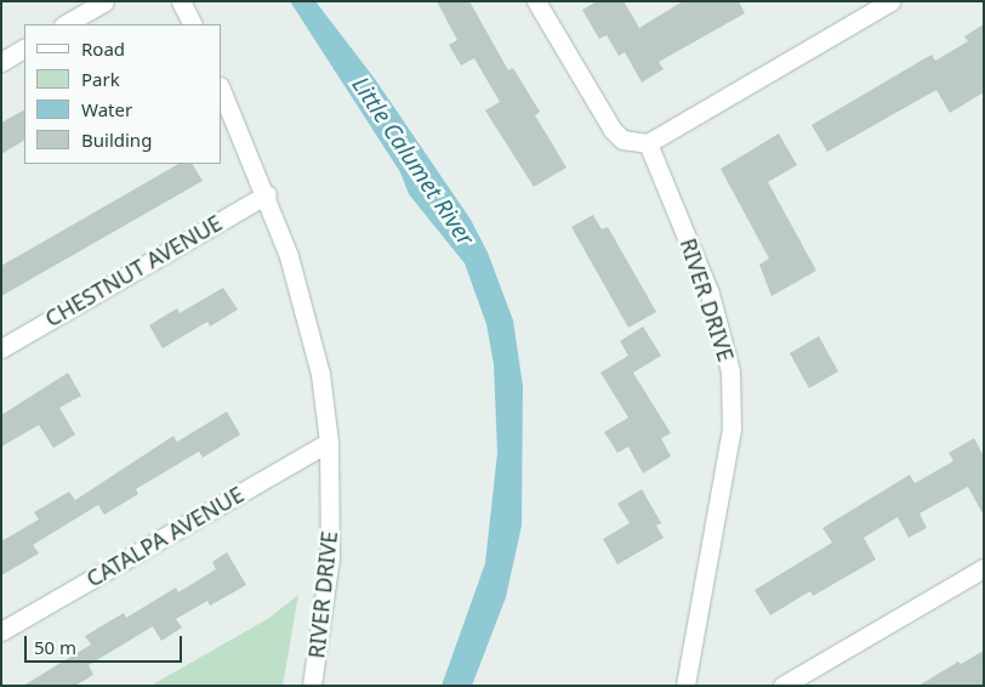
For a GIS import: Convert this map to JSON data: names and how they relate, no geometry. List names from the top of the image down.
{
  "streets": {
    "street": ["CHESTNUT AVENUE", "RIVER DRIVE", "CATALPA AVENUE"]
  },
  "crossings": [
    ["CHESTNUT AVENUE", "RIVER DRIVE"],
    ["RIVER DRIVE", "CATALPA AVENUE"]
  ],
  "water": ["Little Calumet River"],
  "legend": [
    "Road",
    "Park",
    "Water",
    "Building"
  ],
  "scale_bar": "50 m"
}
